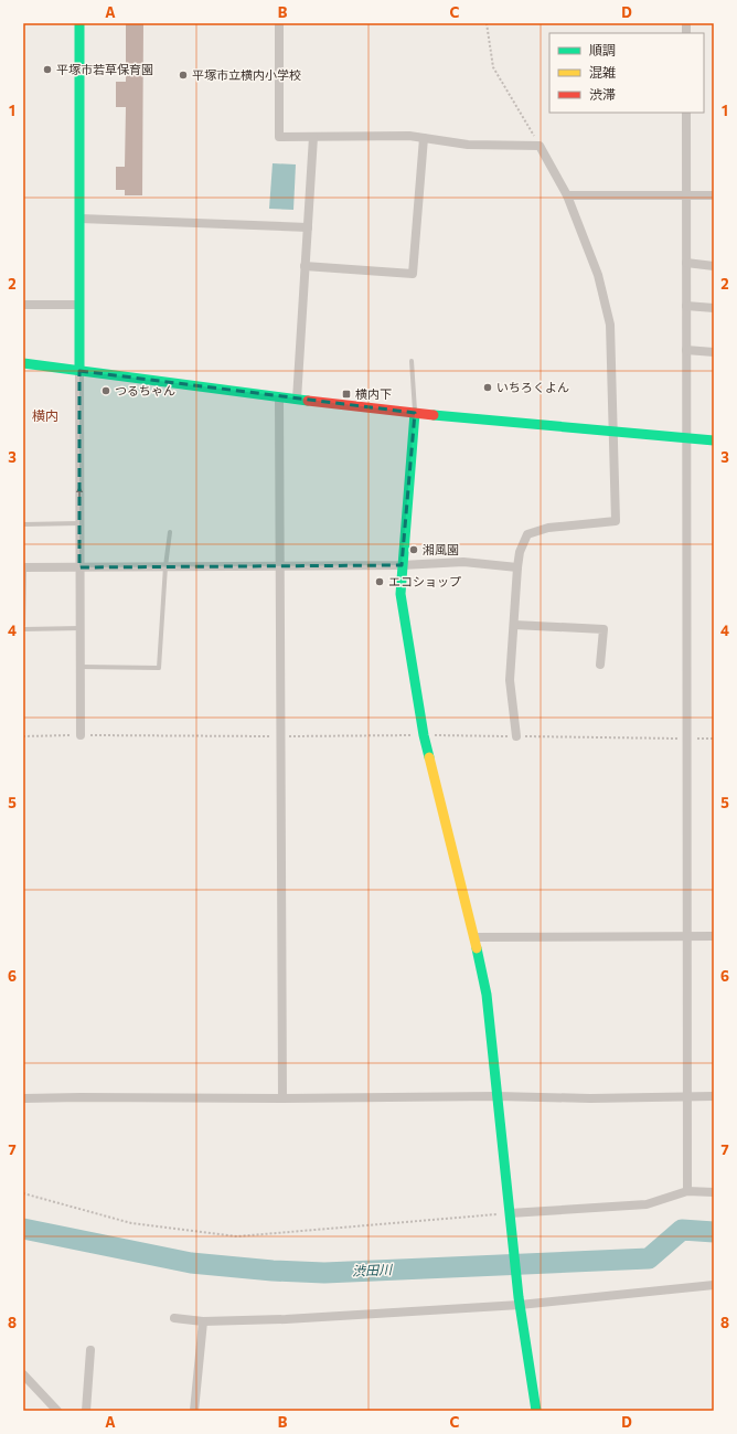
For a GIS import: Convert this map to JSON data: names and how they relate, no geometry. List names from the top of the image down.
{
  "districts": ["横内"],
  "water": ["渋田川"],
  "places": {
    "other": [
      "平塚市若草保育園",
      "平塚市立横内小学校",
      "いちろくよん",
      "つるちゃん",
      "湘風園",
      "エコショップ"
    ],
    "transit": ["横内下"]
  },
  "legend": ["順調", "混雑", "渋滞"],
  "grid": {
    "columns": [
      "A",
      "B",
      "C",
      "D"
    ],
    "rows": [
      "1",
      "2",
      "3",
      "4",
      "5",
      "6",
      "7",
      "8"
    ]
  }
}
